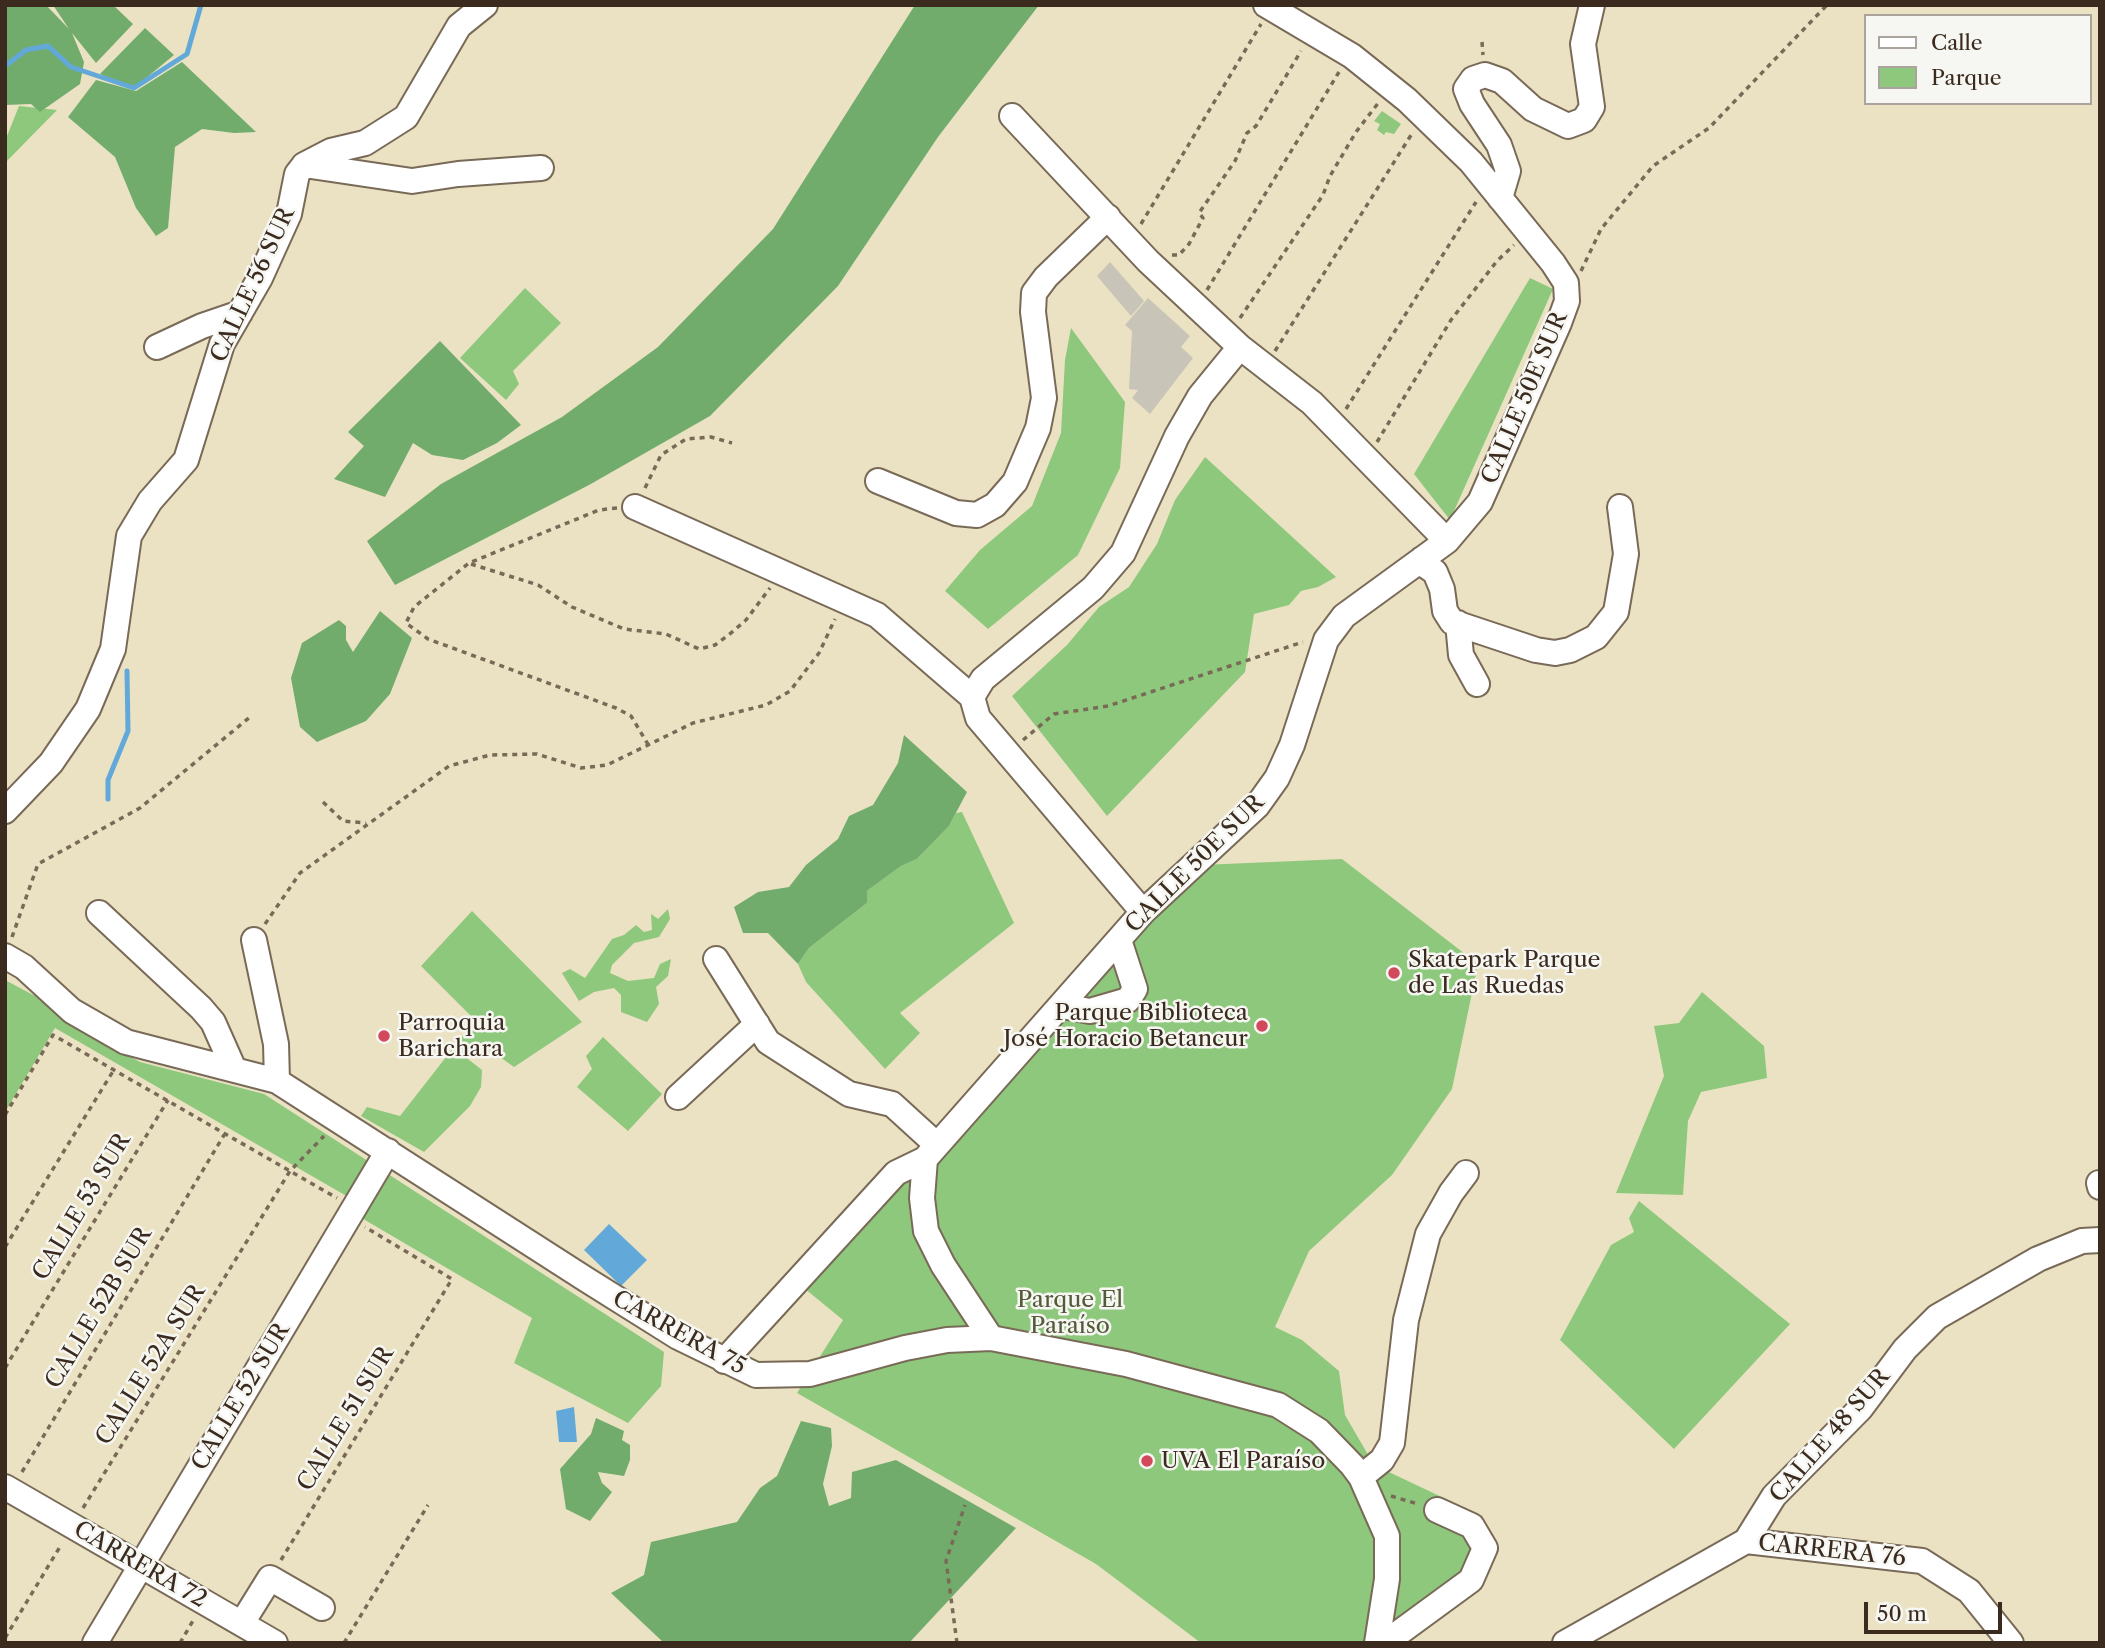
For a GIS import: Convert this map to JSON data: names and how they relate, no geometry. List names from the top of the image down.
{
  "streets": {
    "street": [
      "CALLE 56 SUR",
      "CALLE 50E SUR",
      "CARRERA 75",
      "CALLE 52 SUR",
      "CALLE 48 SUR",
      "CARRERA 76",
      "CARRERA 72"
    ],
    "path": [
      "CALLE 53 SUR",
      "CALLE 52B SUR",
      "CALLE 52A SUR",
      "CALLE 51 SUR"
    ]
  },
  "crossings": [
    ["CALLE 50E SUR", "CARRERA 75"],
    ["CALLE 52B SUR", "CARRERA 72"],
    ["CARRERA 75", "CALLE 52A SUR"],
    ["CARRERA 75", "CALLE 52 SUR"],
    ["CALLE 52A SUR", "CARRERA 72"],
    ["CALLE 52 SUR", "CALLE 51 SUR"],
    ["CALLE 52 SUR", "CARRERA 72"],
    ["CALLE 48 SUR", "CARRERA 76"]
  ],
  "parks": ["Parque El Paraíso"],
  "places": [
    "Skatepark Parque de Las Ruedas",
    "Parque Biblioteca José Horacio Betancur",
    "Parroquia Barichara",
    "UVA El Paraíso"
  ],
  "legend": ["Calle", "Parque"],
  "scale_bar": "50 m"
}
